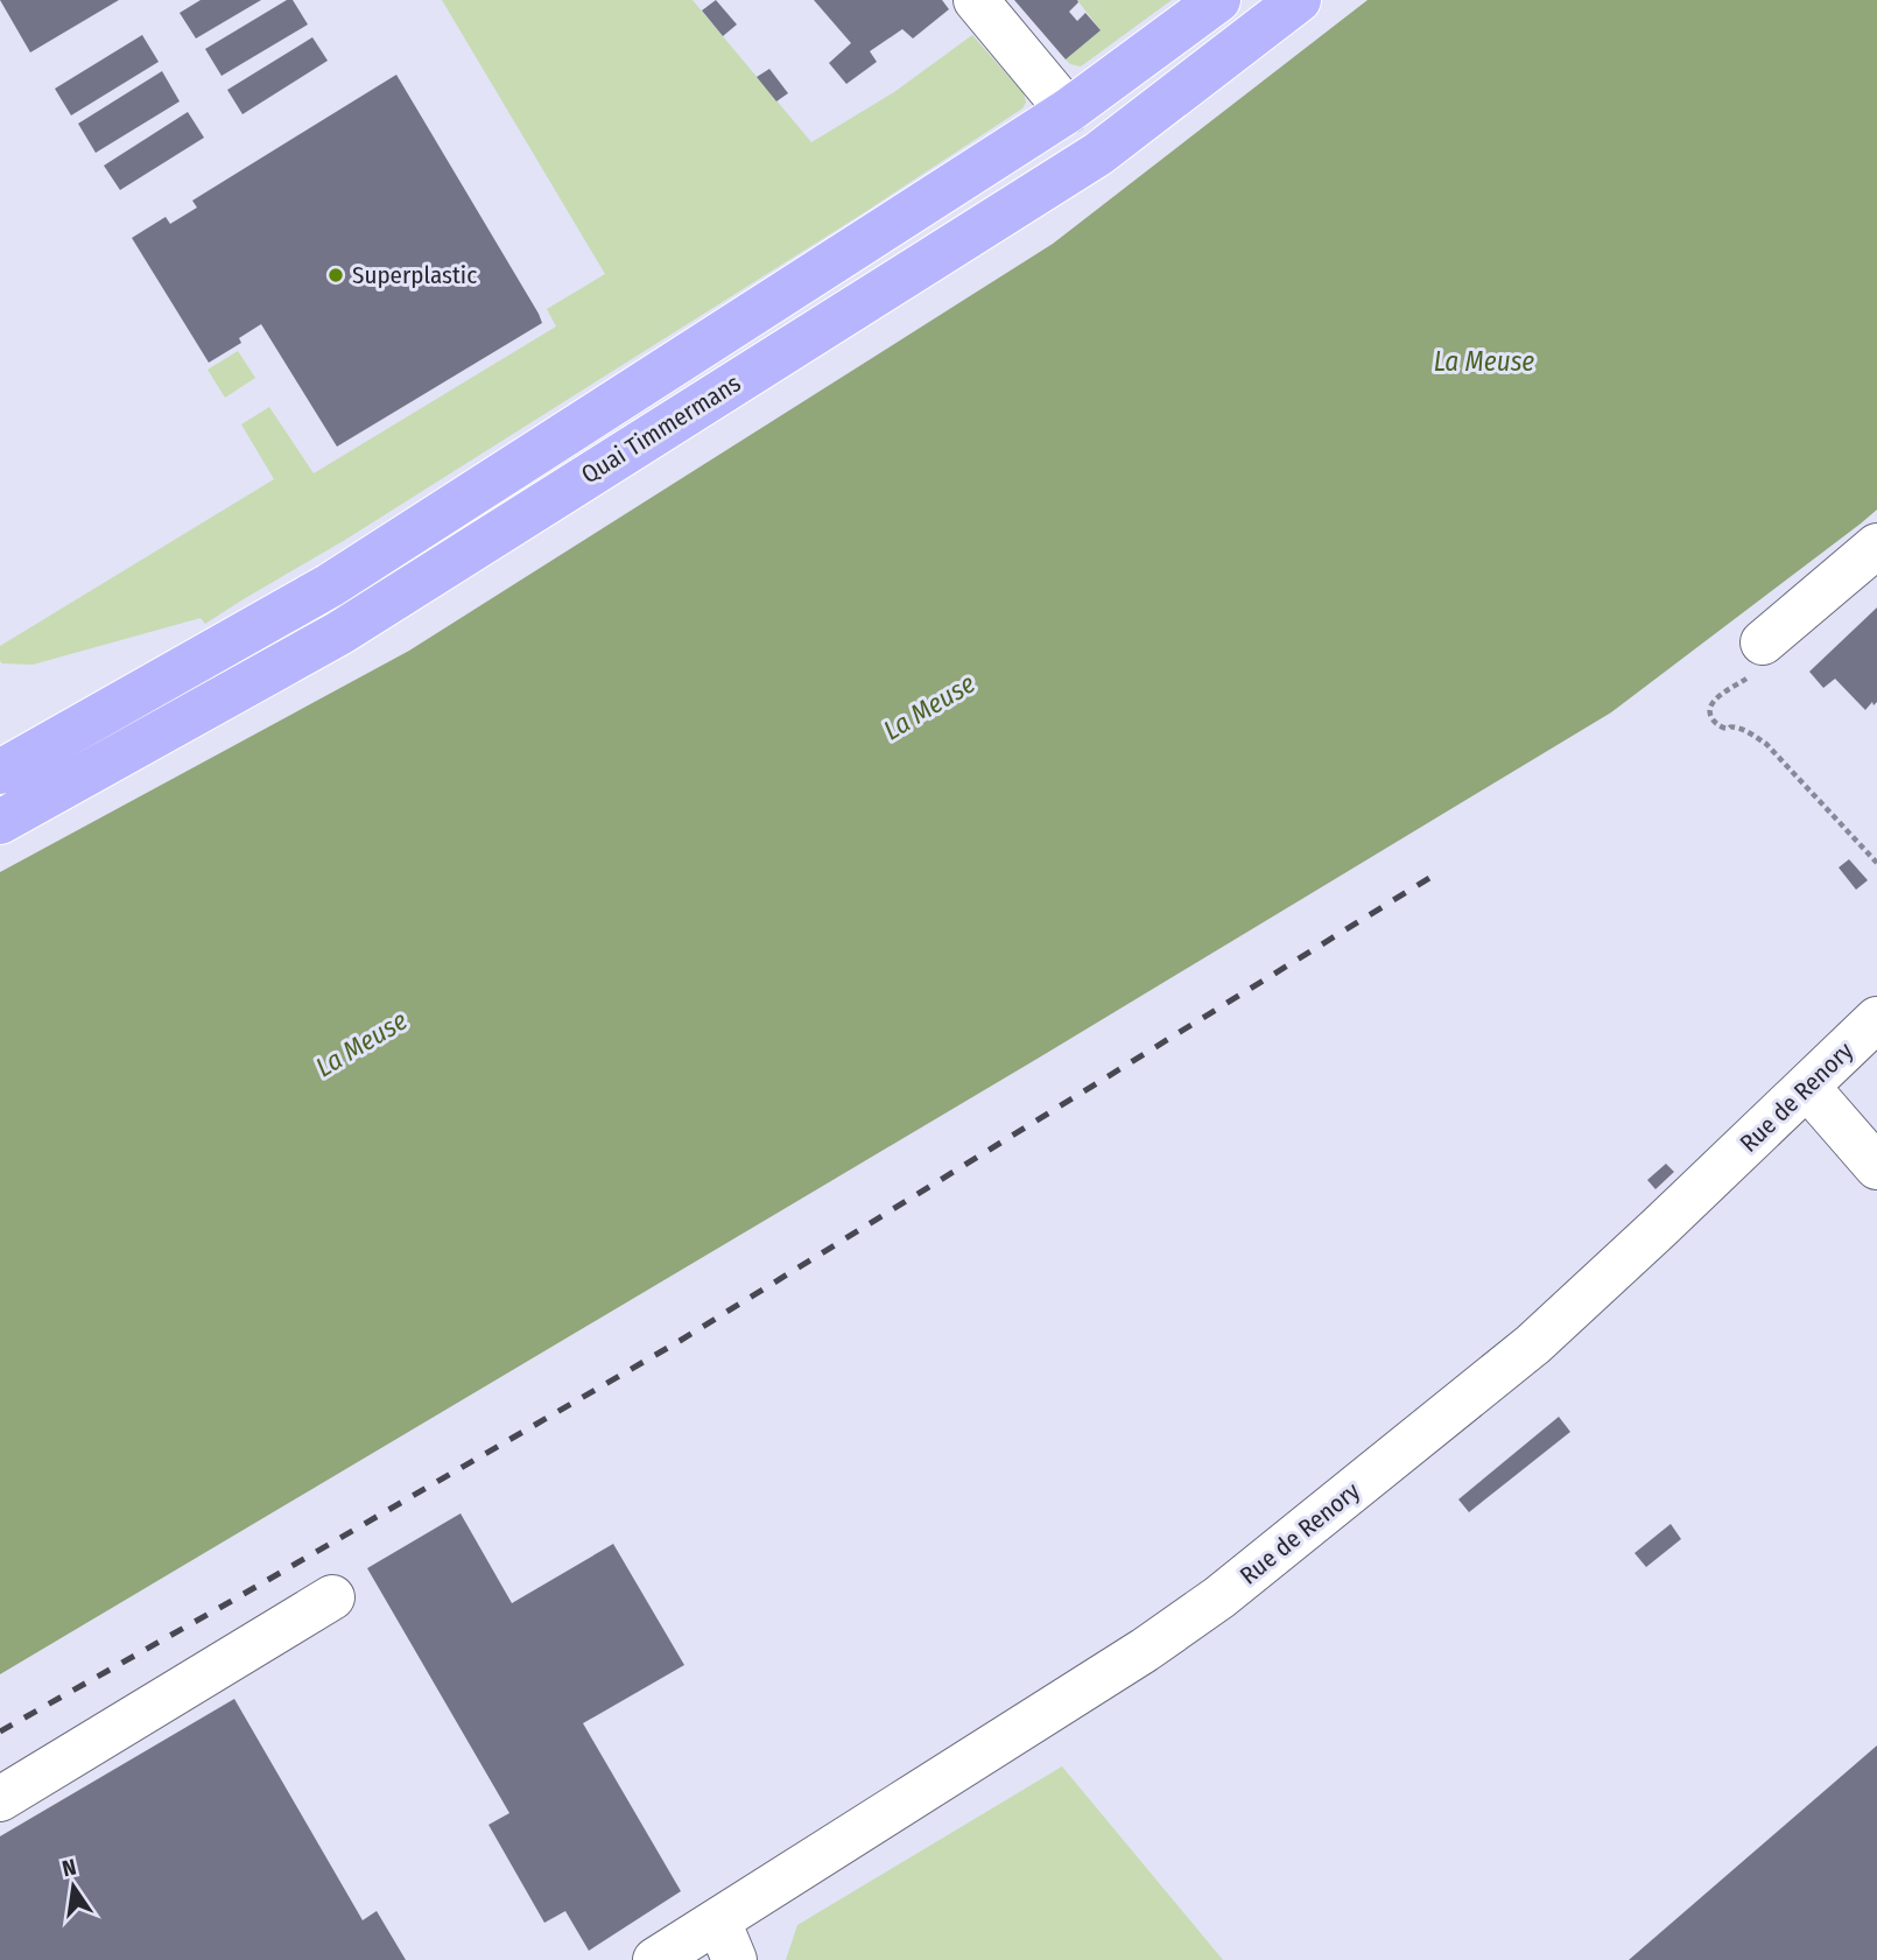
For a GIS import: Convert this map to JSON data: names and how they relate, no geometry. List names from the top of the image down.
{
  "streets": {
    "main road": ["Quai Timmermans"],
    "street": ["Rue de Renory"]
  },
  "water": ["La Meuse"],
  "places": ["Superplastic"],
  "north": "top"
}
